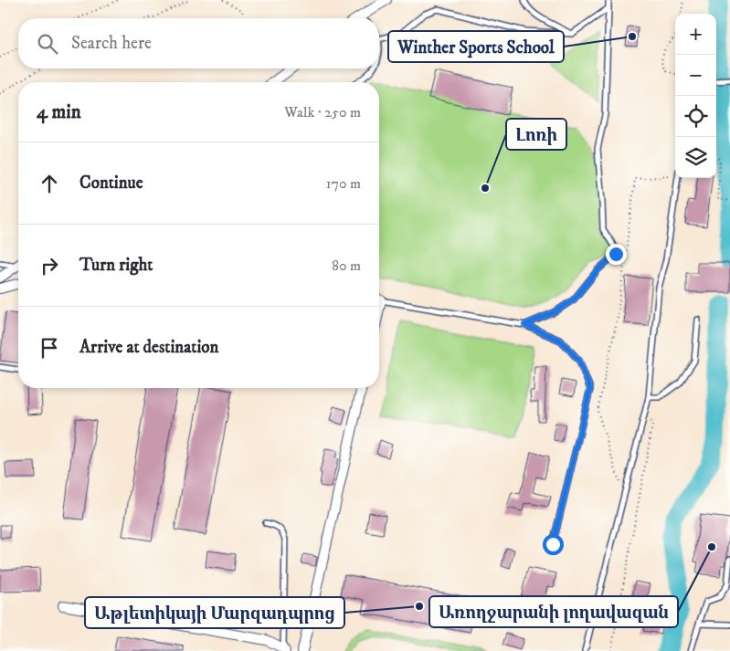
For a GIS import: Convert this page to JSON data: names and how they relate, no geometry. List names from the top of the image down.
{
  "places": [
    "Winther Sports School",
    "Լոռի",
    "Առողջարանի լողավազան",
    "Աթլետիկայի Մարզադպրոց"
  ],
  "page": {
    "map_buttons": ["+", "−"],
    "search": "Search here",
    "heading": ["4 min", "Walk · 250 m"],
    "list": [
      ["Continue", "170 m"],
      ["Turn right", "80 m"],
      "Arrive at destination"
    ]
  }
}
